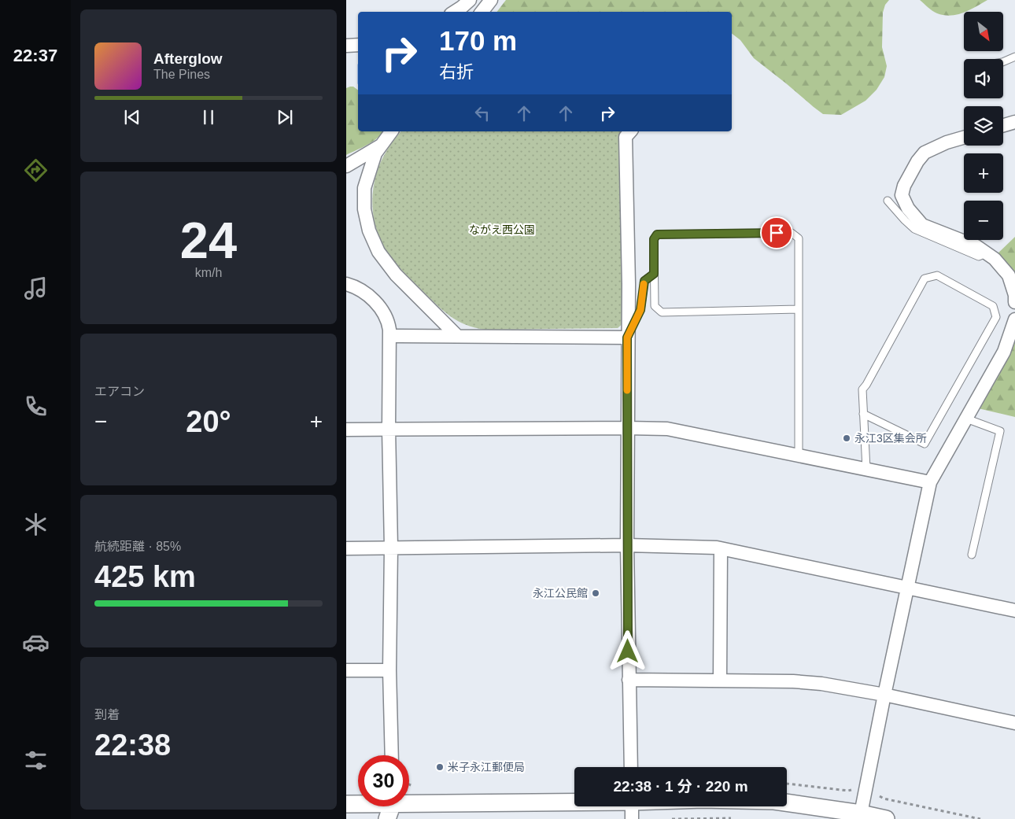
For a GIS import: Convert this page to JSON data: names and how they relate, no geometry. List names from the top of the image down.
{
  "parks": ["ながえ西公園"],
  "places": ["永江3区集会所", "永江公民館", "米子永江郵便局"],
  "north": "bottom right",
  "page": {
    "tabs": "22:37",
    "map_buttons": ["+", "−"],
    "turn": ["170 m", "右折"],
    "song": ["Afterglow", "The Pines"],
    "tile": [
      ["24", "km/h"],
      "エアコン",
      ["航続距離 · 85%", "425 km"],
      ["到着", "22:38"]
    ],
    "heat": ["−", "20°", "+"],
    "limit": "30",
    "trip": "22:38 · 1 分 · 220 m"
  }
}
